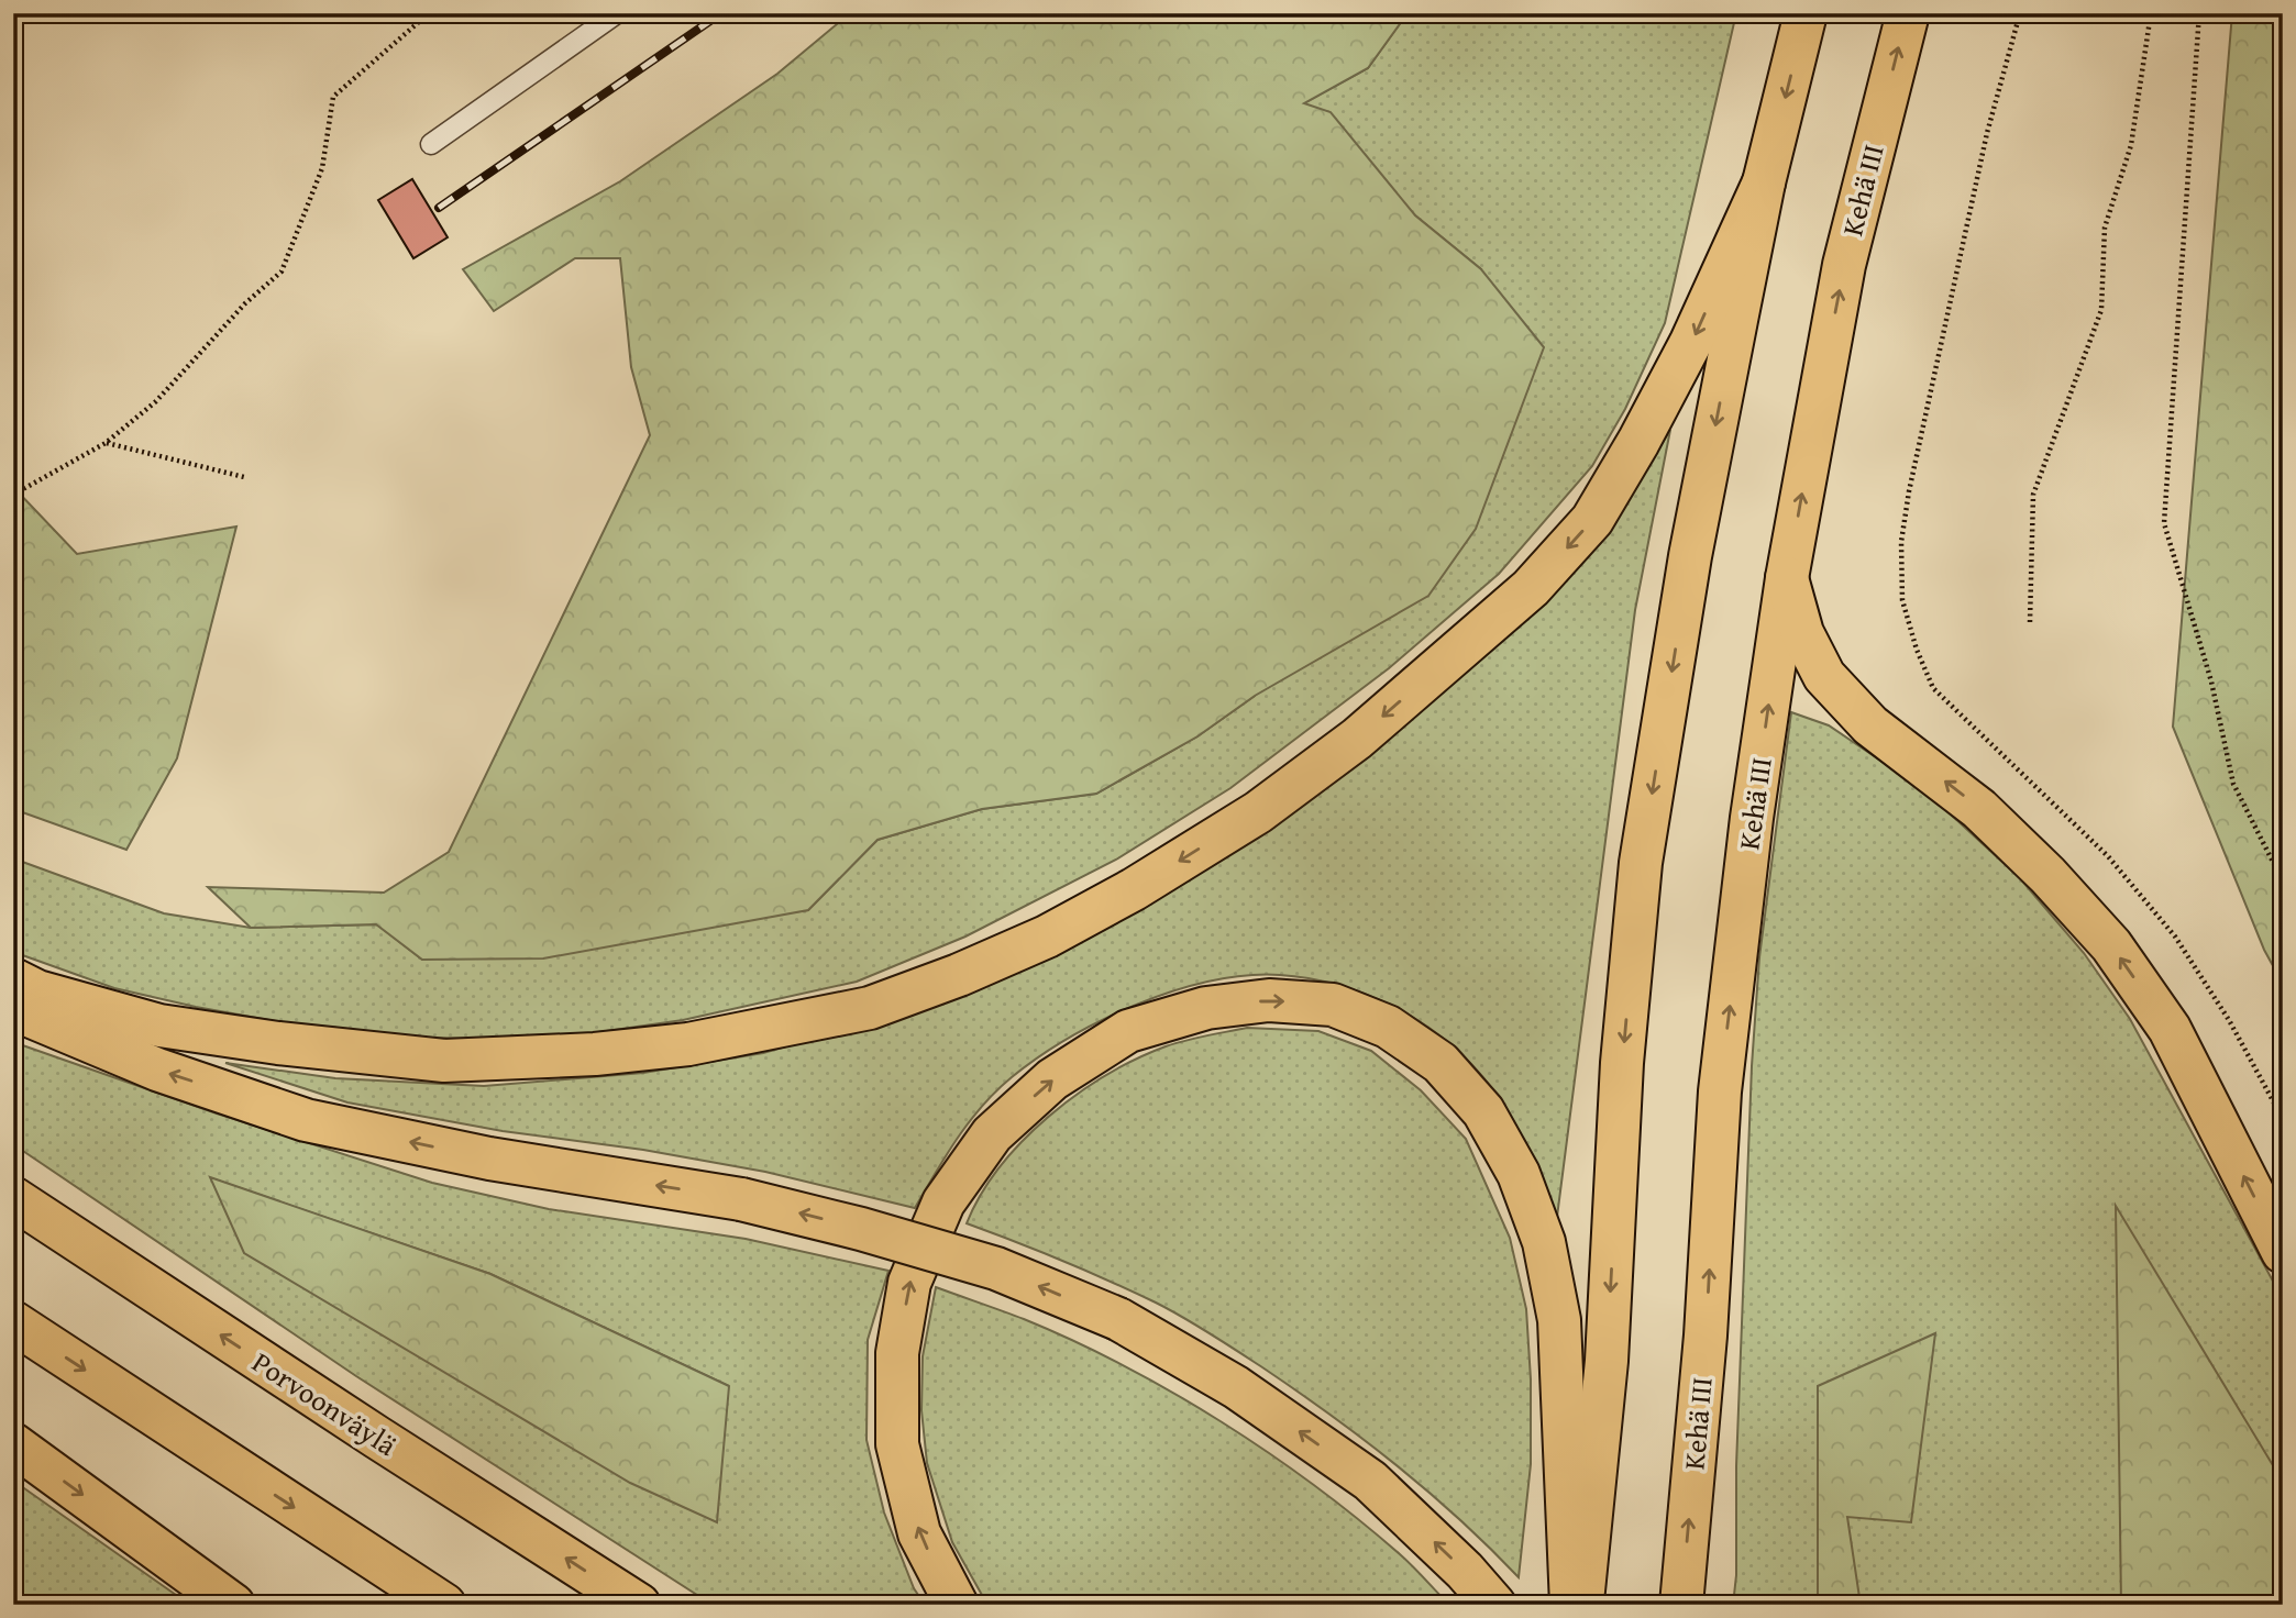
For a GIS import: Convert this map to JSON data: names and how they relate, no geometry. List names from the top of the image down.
{
  "streets": {
    "highway": ["Kehä III", "Porvoonväylä"]
  }
}
